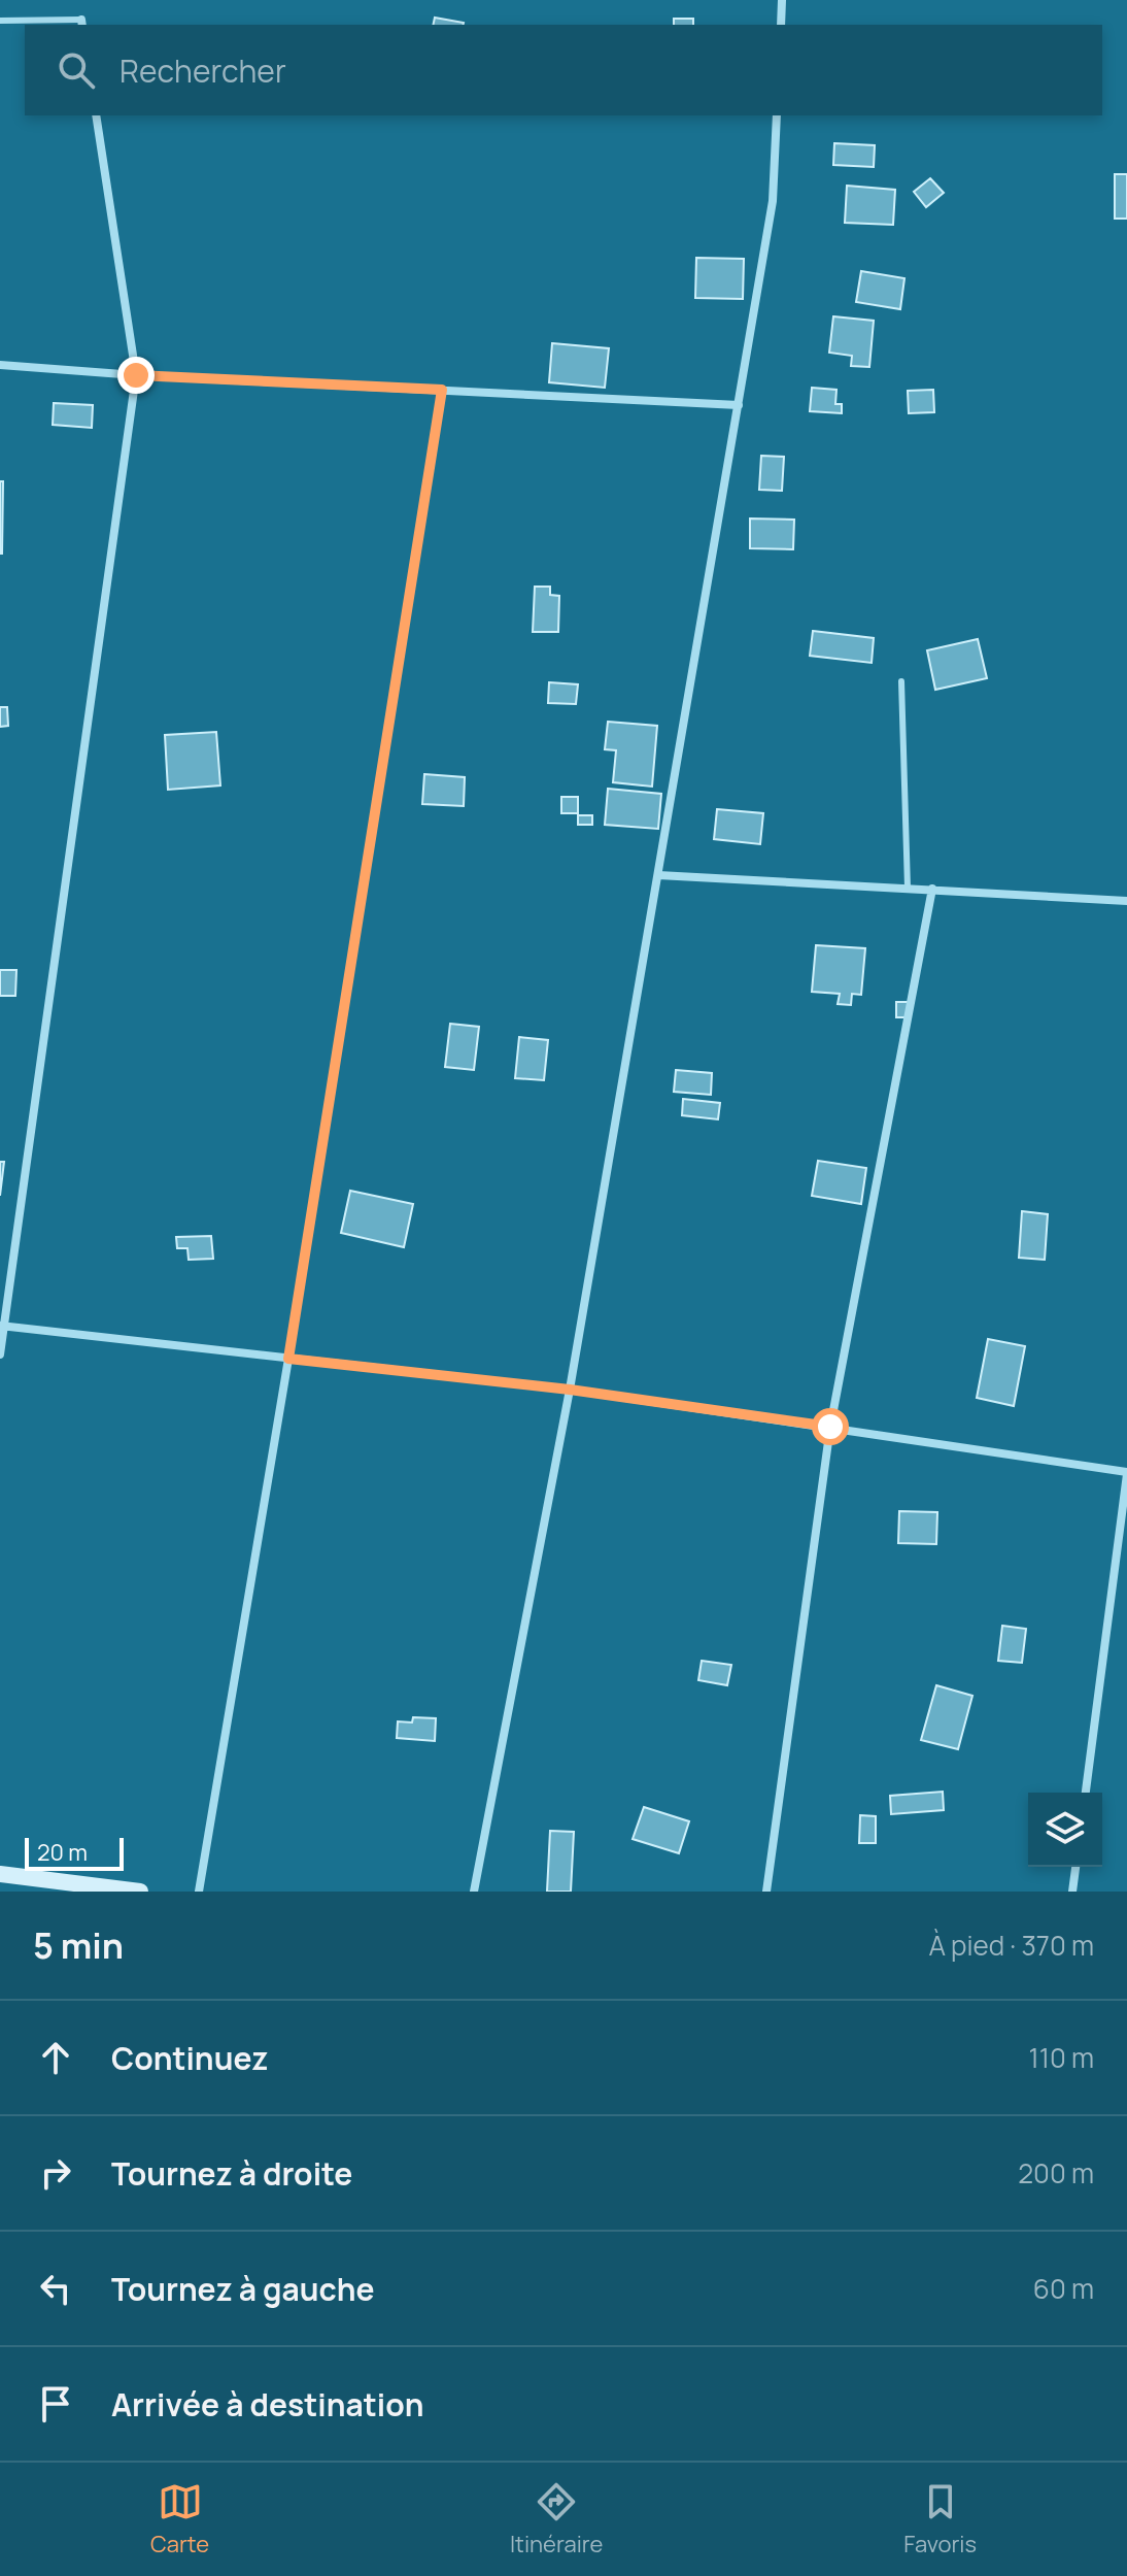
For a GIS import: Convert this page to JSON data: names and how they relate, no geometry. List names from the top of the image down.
{
  "scale_bar": "20 m",
  "page": {
    "search": "Rechercher",
    "scale": "20 m",
    "heading": ["5 min", "À pied · 370 m"],
    "list": [
      ["Continuez", "110 m"],
      ["Tournez à droite", "200 m"],
      ["Tournez à gauche", "60 m"],
      "Arrivée à destination"
    ],
    "nav": ["Carte", "Itinéraire", "Favoris"]
  }
}
